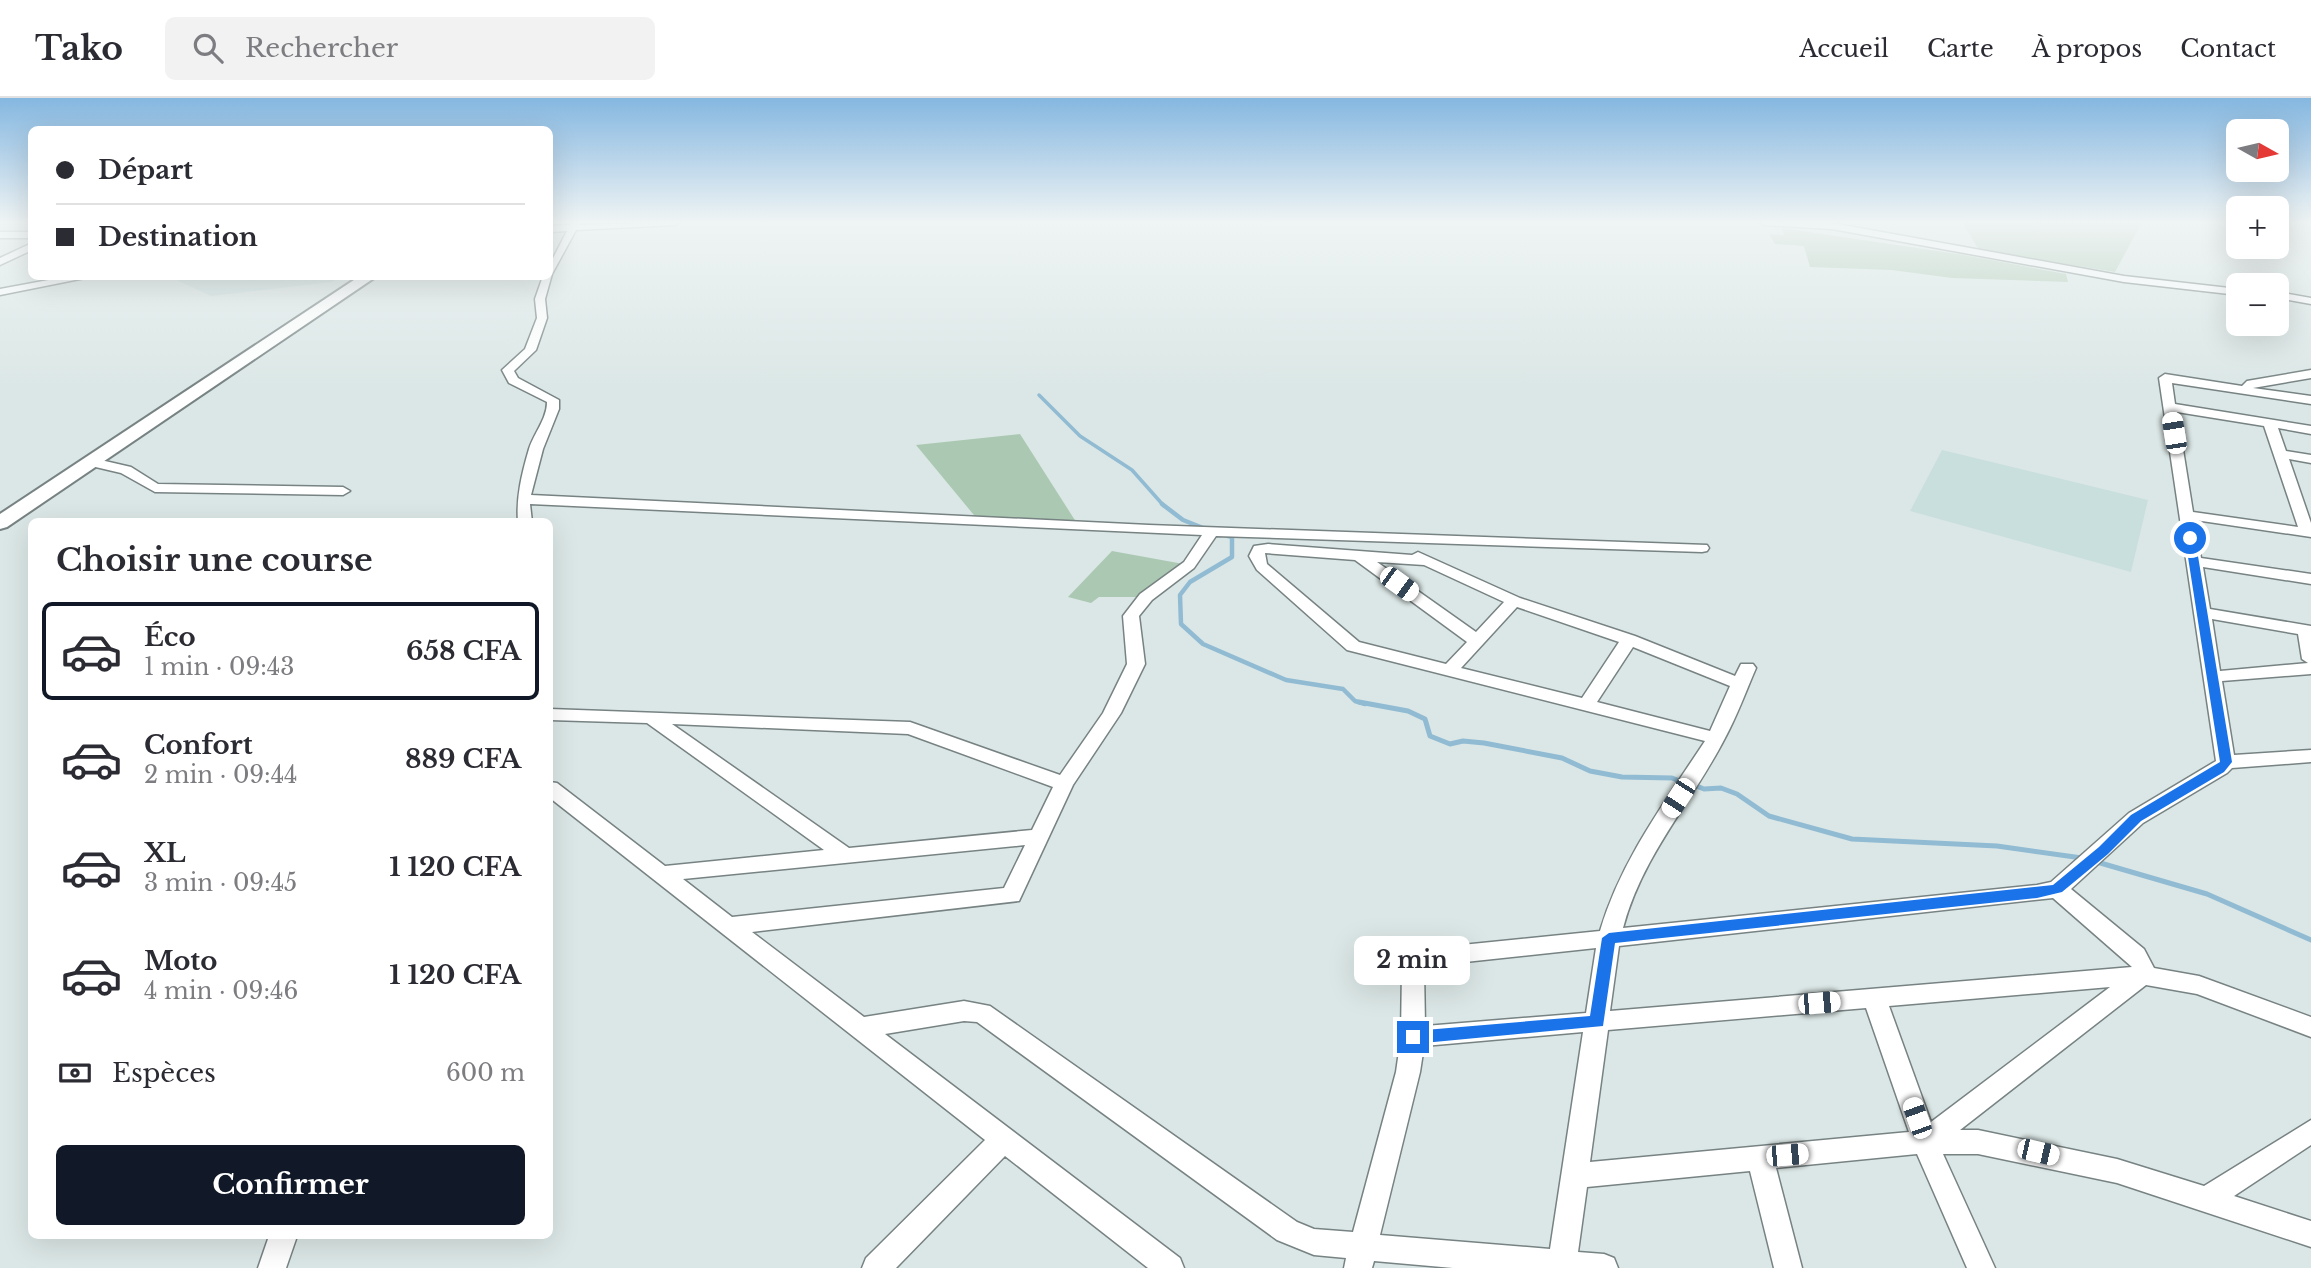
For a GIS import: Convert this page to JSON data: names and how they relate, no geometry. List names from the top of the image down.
{
  "north": "right",
  "page": {
    "header": "Tako",
    "search": "Rechercher",
    "nav": [
      "Accueil",
      "Carte",
      "À propos",
      "Contact"
    ],
    "map_buttons": ["+", "−"],
    "banner": ["Départ", "Destination"],
    "heading": "Choisir une course",
    "list": [
      {
        "name": "Éco",
        "note": "1 min · 09:43",
        "value": "658 CFA"
      },
      {
        "name": "Confort",
        "note": "2 min · 09:44",
        "value": "889 CFA"
      },
      {
        "name": "XL",
        "note": "3 min · 09:45",
        "value": "1 120 CFA"
      },
      {
        "name": "Moto",
        "note": "4 min · 09:46",
        "value": "1 120 CFA"
      }
    ],
    "bubble": "2 min",
    "pay": ["Espèces", "600 m"],
    "buttons": "Confirmer"
  }
}
